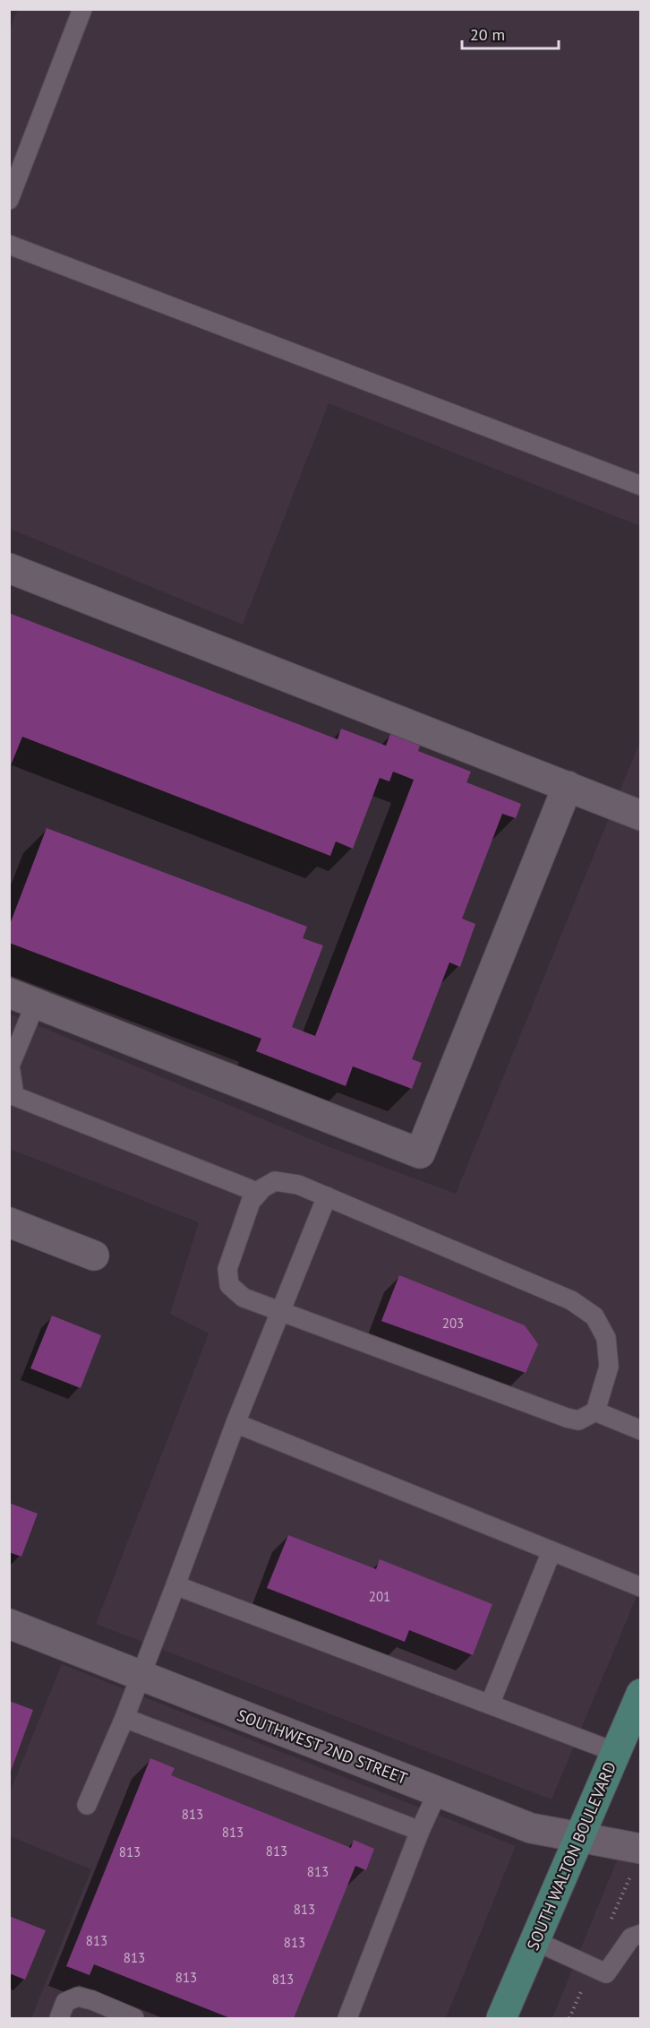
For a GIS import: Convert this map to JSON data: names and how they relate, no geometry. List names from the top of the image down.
{
  "streets": {
    "main road": ["SOUTH WALTON BOULEVARD"],
    "street": ["SOUTHWEST 2ND STREET"]
  },
  "crossings": [
    ["SOUTHWEST 2ND STREET", "SOUTH WALTON BOULEVARD"]
  ],
  "house_numbers": [
    "203",
    "201",
    "813",
    "813",
    "813",
    "813",
    "813",
    "813",
    "813",
    "813",
    "813",
    "813",
    "813"
  ],
  "scale_bar": "20 m"
}
